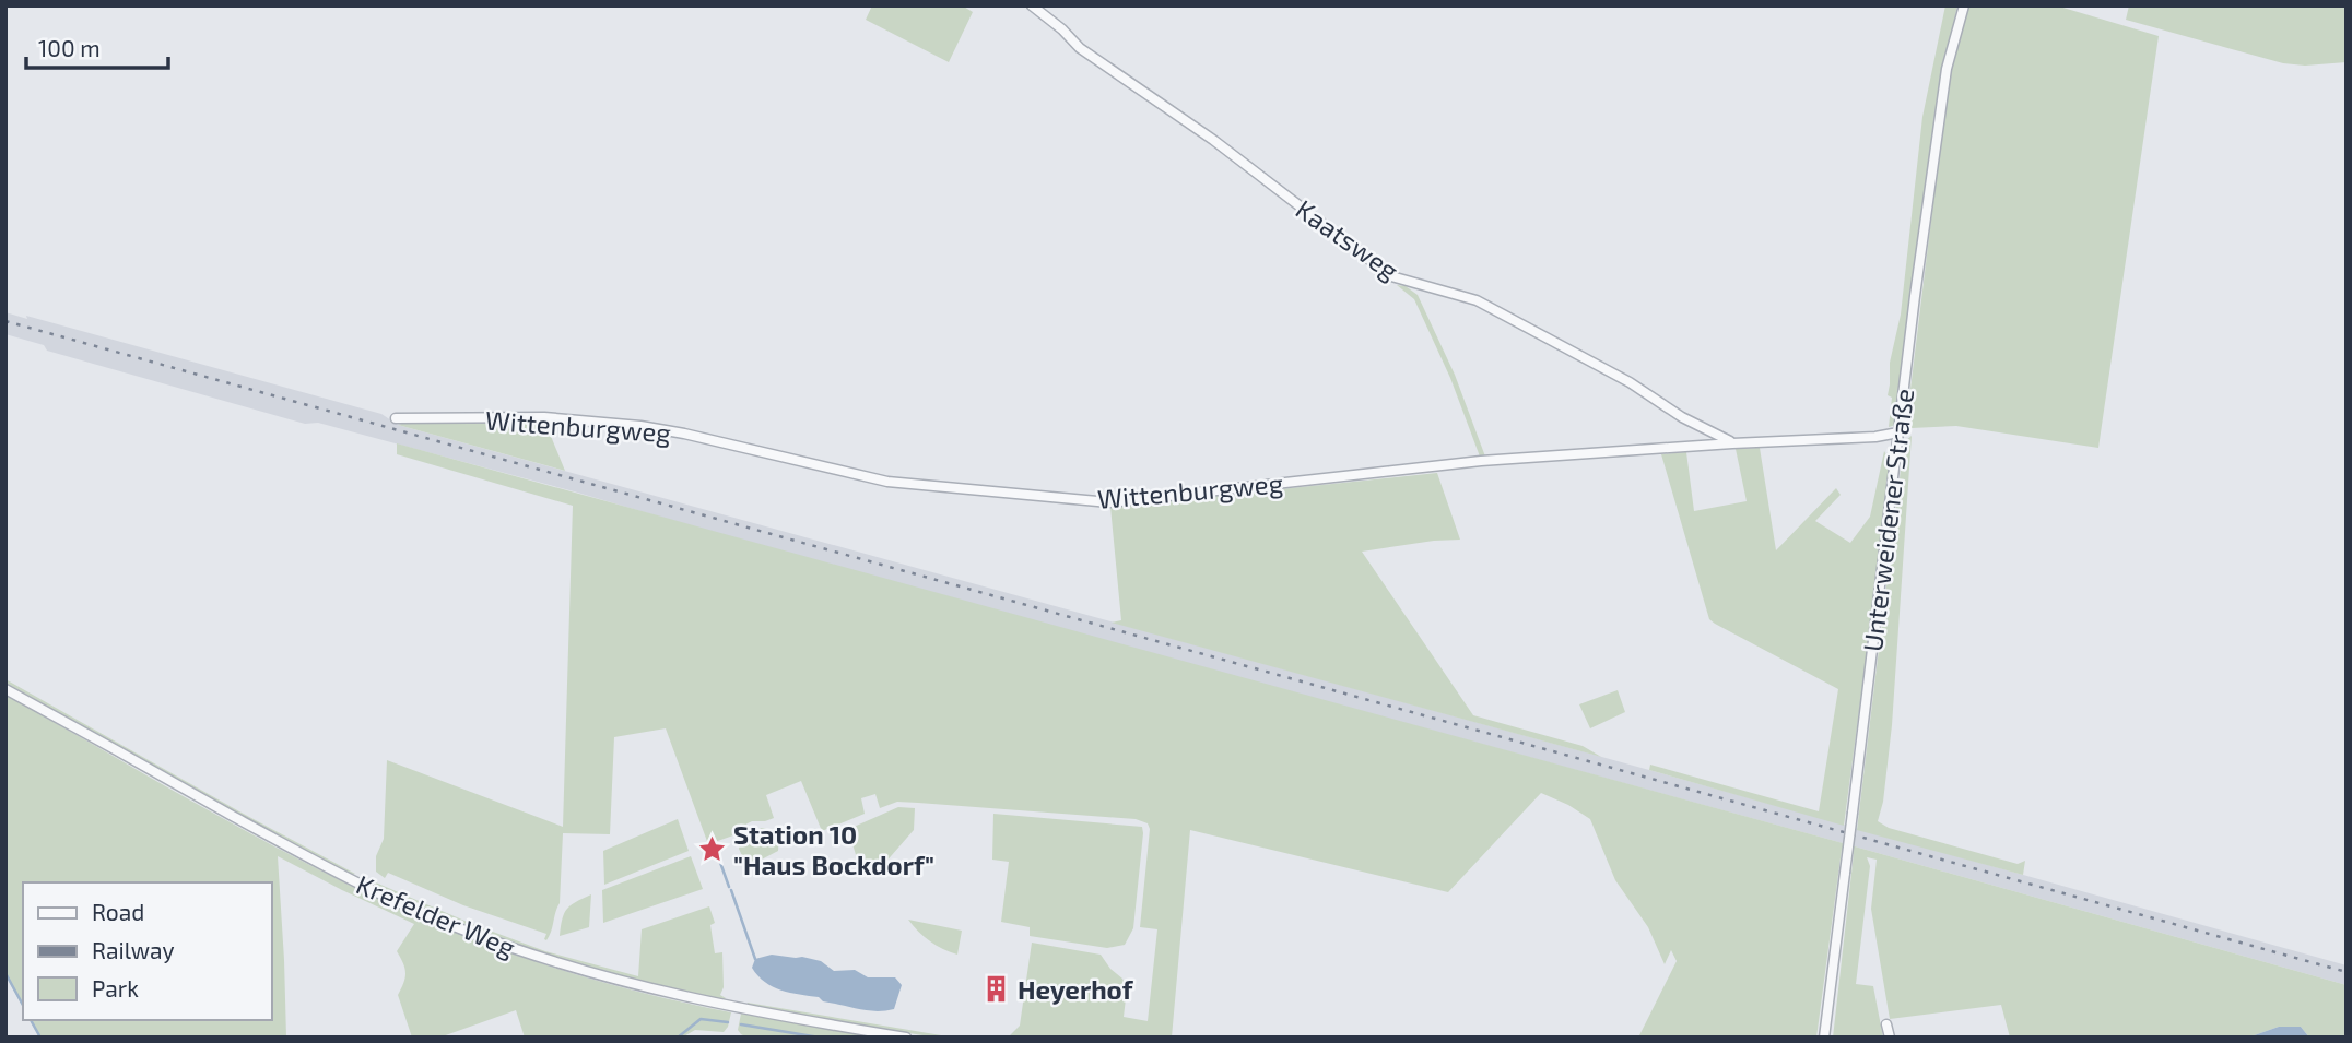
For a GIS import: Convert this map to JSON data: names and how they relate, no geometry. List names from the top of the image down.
{
  "streets": {
    "street": [
      "Kaatsweg",
      "Wittenburgweg",
      "Unterweidener Straße",
      "Krefelder Weg"
    ]
  },
  "crossings": [
    ["Kaatsweg", "Wittenburgweg"],
    ["Wittenburgweg", "Unterweidener Straße"]
  ],
  "places": {
    "place": ["Station 10 \"Haus Bockdorf\""],
    "building": ["Heyerhof"]
  },
  "legend": ["Road", "Railway", "Park"],
  "scale_bar": "100 m"
}
